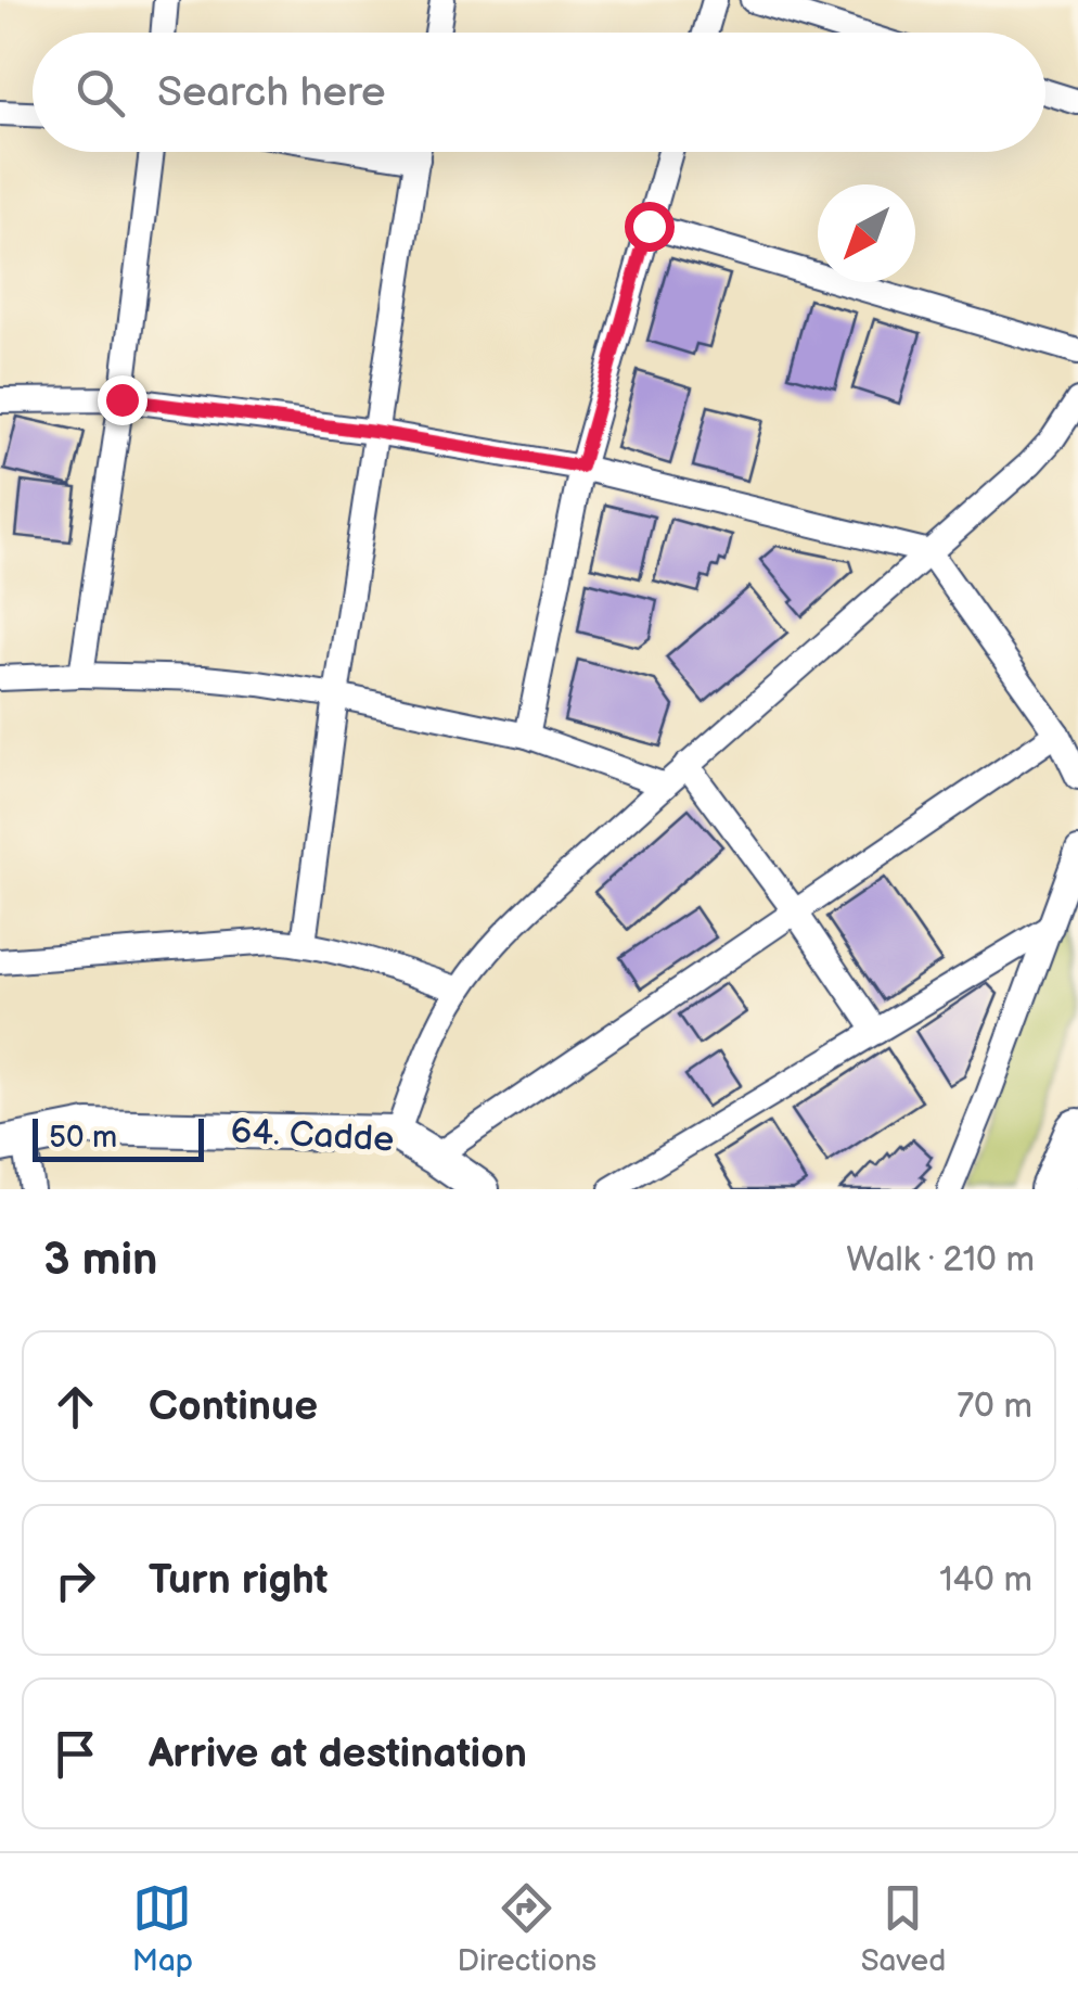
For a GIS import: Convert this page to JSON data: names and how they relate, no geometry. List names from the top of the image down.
{
  "streets": {
    "main road": ["64. Cadde"]
  },
  "scale_bar": "50 m",
  "north": "bottom left",
  "page": {
    "search": "Search here",
    "scale": "50 m",
    "heading": ["3 min", "Walk · 210 m"],
    "list": [
      ["Continue", "70 m"],
      ["Turn right", "140 m"],
      "Arrive at destination"
    ],
    "nav": ["Map", "Directions", "Saved"]
  }
}
